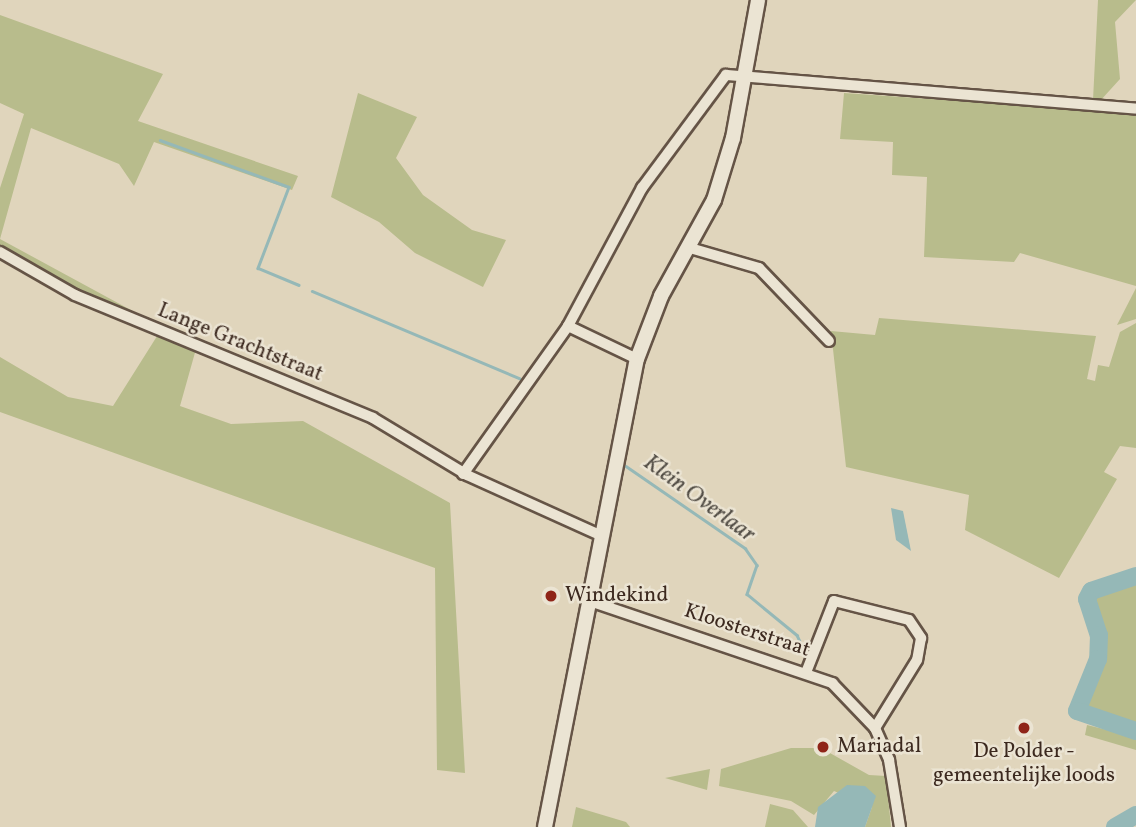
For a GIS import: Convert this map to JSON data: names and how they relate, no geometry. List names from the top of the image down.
{
  "streets": {
    "street": ["Lange Grachtstraat", "Kloosterstraat"]
  },
  "water": ["Klein Overlaar"],
  "places": ["Windekind", "De Polder - gemeentelijke loods", "Mariadal"]
}
